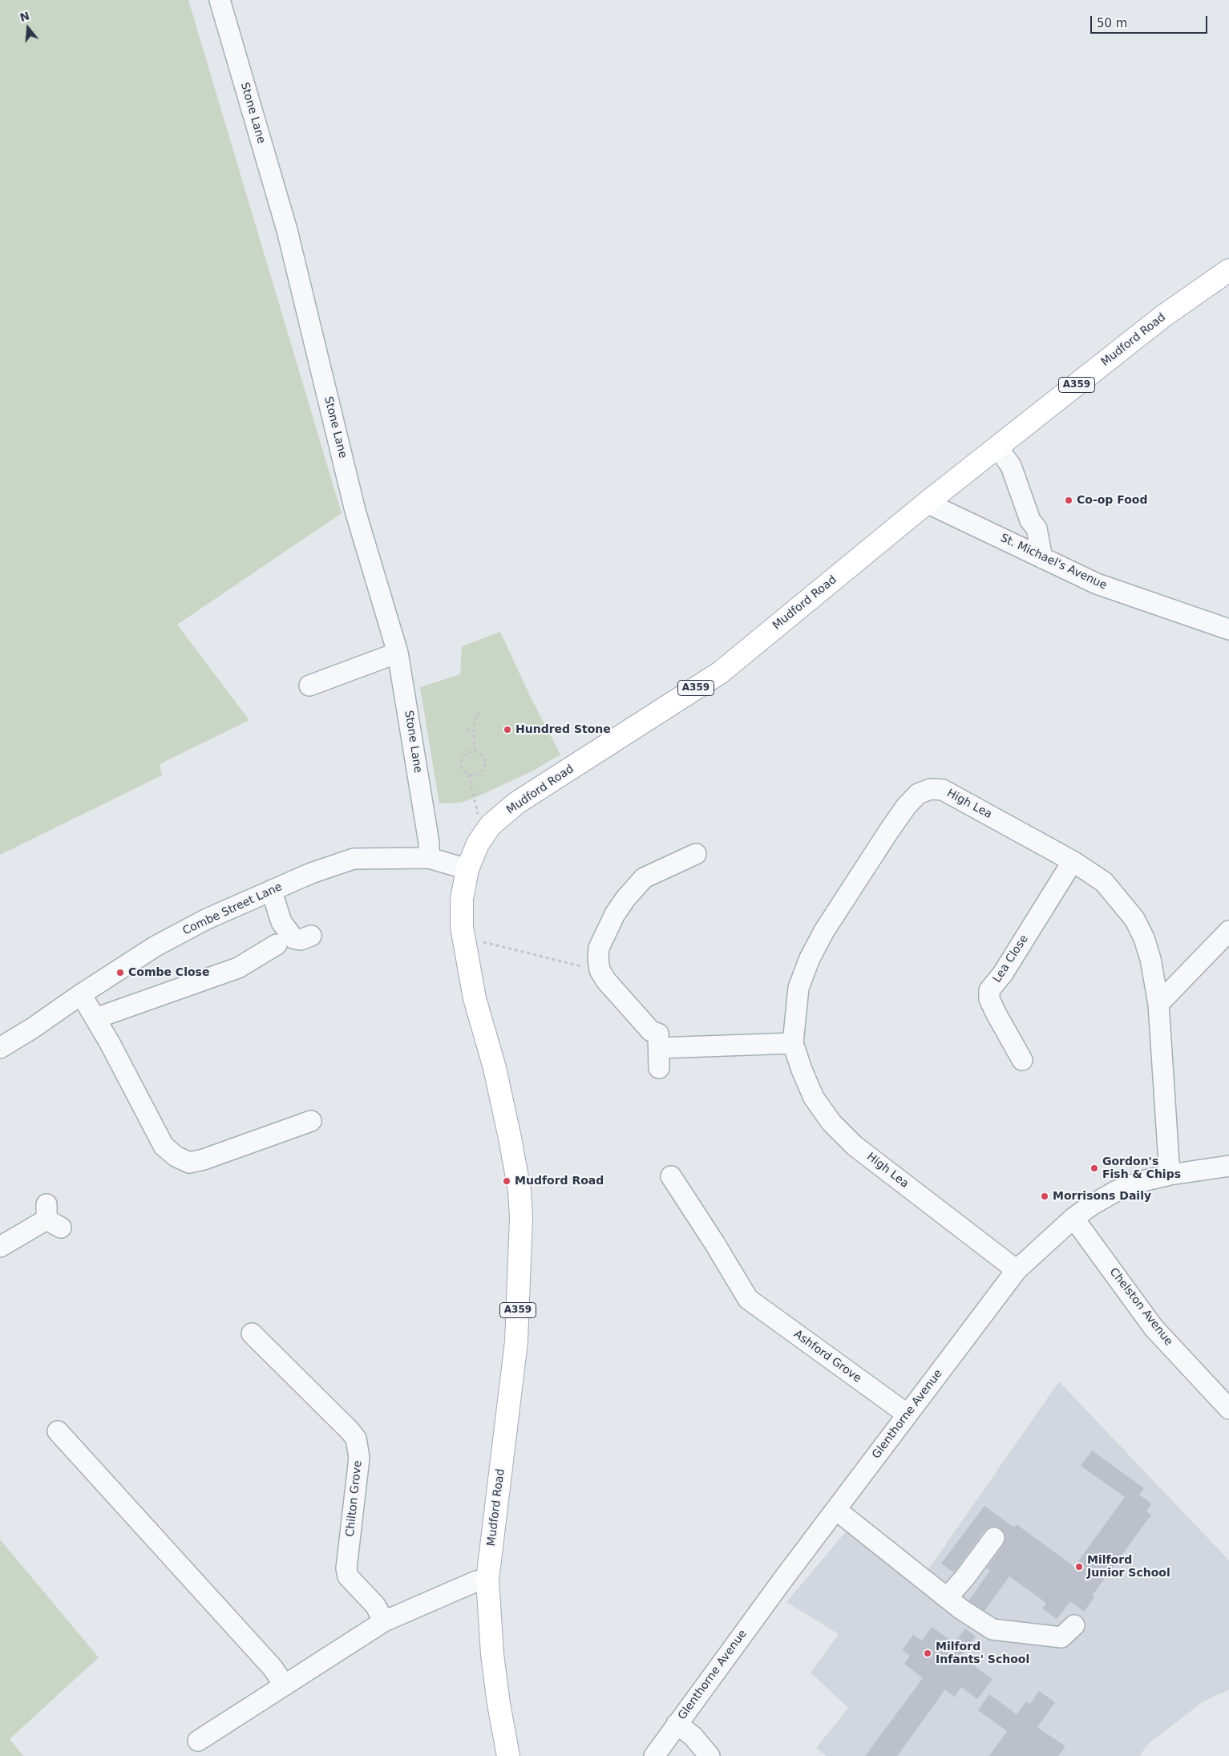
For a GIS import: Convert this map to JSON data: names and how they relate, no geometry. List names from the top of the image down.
{
  "streets": {
    "main road": ["Mudford Road", "A359"],
    "street": [
      "Stone Lane",
      "St. Michael's Avenue",
      "High Lea",
      "Combe Street Lane",
      "Lea Close",
      "Chelston Avenue",
      "Ashford Grove",
      "Glenthorne Avenue",
      "Chilton Grove"
    ]
  },
  "crossings": [
    ["Stone Lane", "Combe Street Lane"],
    ["Mudford Road", "St. Michael's Avenue"],
    ["Mudford Road", "Combe Street Lane"],
    ["High Lea", "Lea Close"],
    ["High Lea", "Glenthorne Avenue"],
    ["Chelston Avenue", "Glenthorne Avenue"],
    ["Ashford Grove", "Glenthorne Avenue"]
  ],
  "places": [
    "Co-op Food",
    "Hundred Stone",
    "Combe Close",
    "Gordon's Fish & Chips",
    "Mudford Road",
    "Morrisons Daily",
    "Milford Junior School",
    "Milford Infants' School"
  ],
  "scale_bar": "50 m",
  "north": "top"
}
